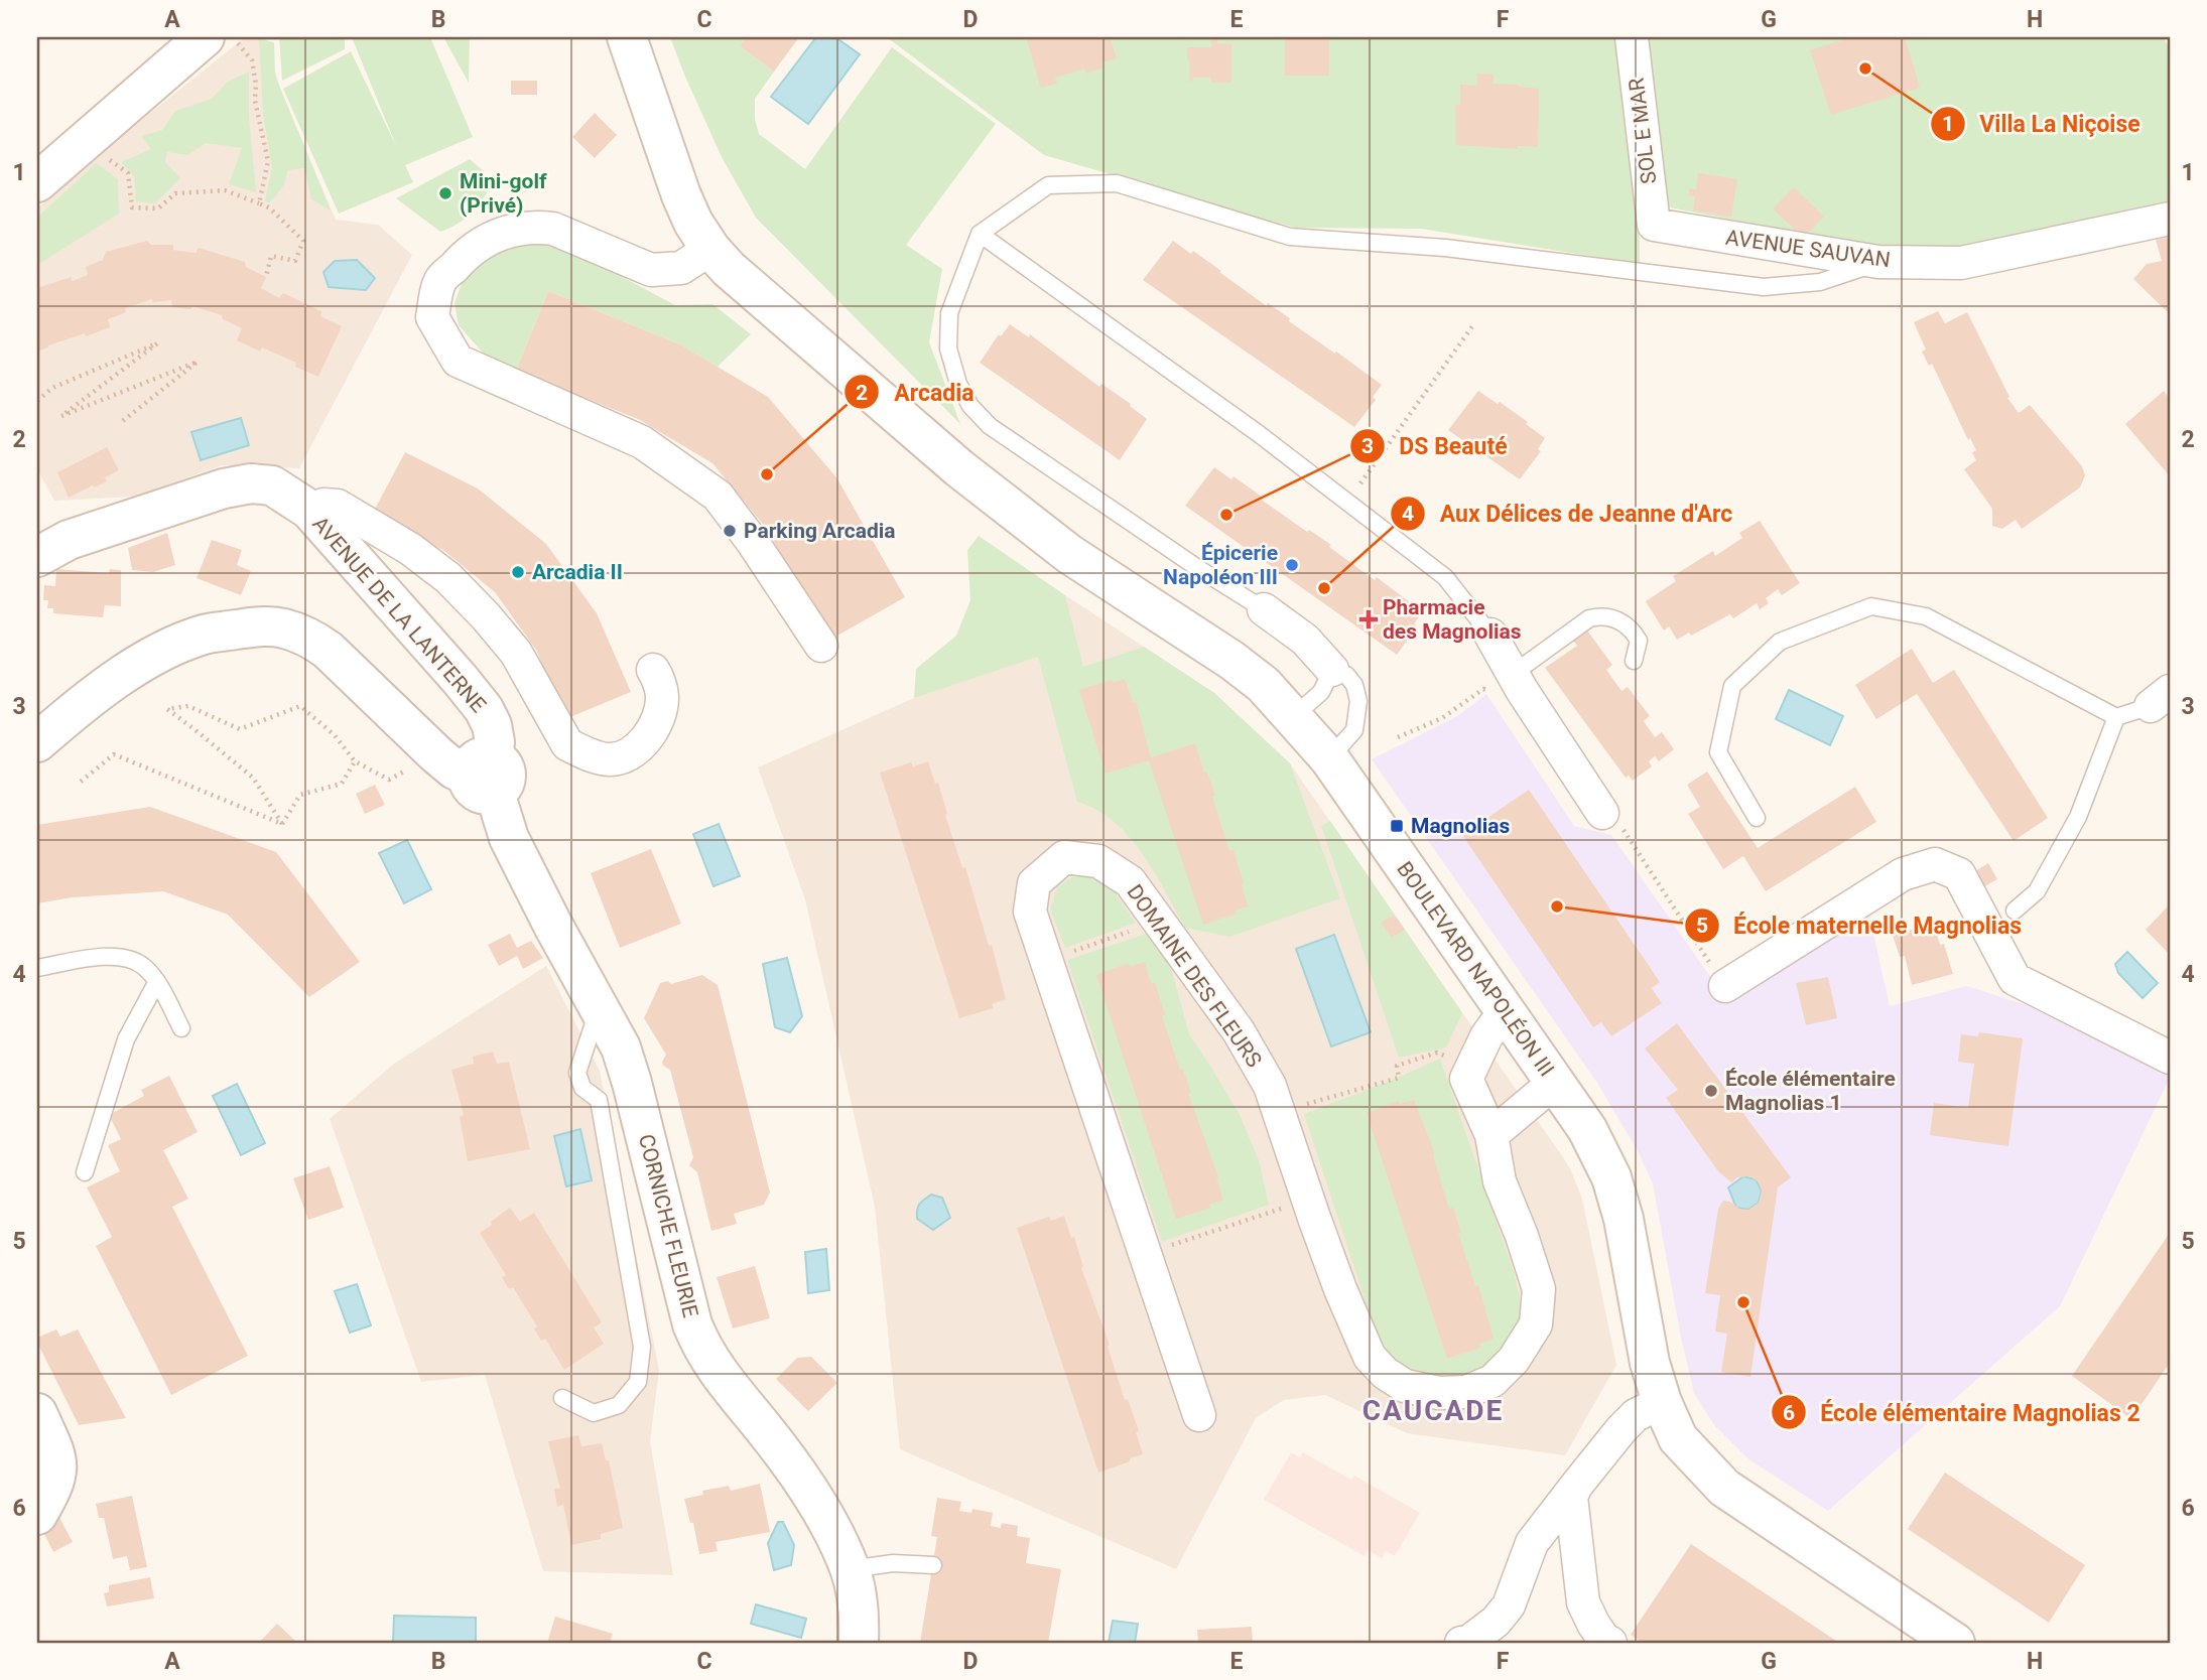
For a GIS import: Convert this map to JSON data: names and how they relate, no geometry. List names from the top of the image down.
{
  "streets": {
    "main road": ["AVENUE DE LA LANTERNE", "BOULEVARD NAPOLÉON III", "CORNICHE FLEURIE"],
    "street": ["SOL E MAR", "AVENUE SAUVAN", "DOMAINE DES FLEURS"]
  },
  "crossings": [
    ["SOL E MAR", "AVENUE SAUVAN"],
    ["AVENUE DE LA LANTERNE", "CORNICHE FLEURIE"]
  ],
  "districts": ["CAUCADE"],
  "places": {
    "other": [
      "Villa La Niçoise",
      "Mini-golf (Privé)",
      "Arcadia",
      "DS Beauté",
      "Parking Arcadia",
      "Épicerie Napoléon III",
      "Arcadia II",
      "Aux Délices de Jeanne d'Arc",
      "École maternelle Magnolias",
      "École élémentaire Magnolias 1",
      "École élémentaire Magnolias 2"
    ],
    "health": ["Pharmacie des Magnolias"],
    "transit": ["Magnolias"]
  },
  "grid": {
    "columns": [
      "A",
      "B",
      "C",
      "D",
      "E",
      "F",
      "G",
      "H"
    ],
    "rows": [
      "1",
      "2",
      "3",
      "4",
      "5",
      "6"
    ]
  }
}
